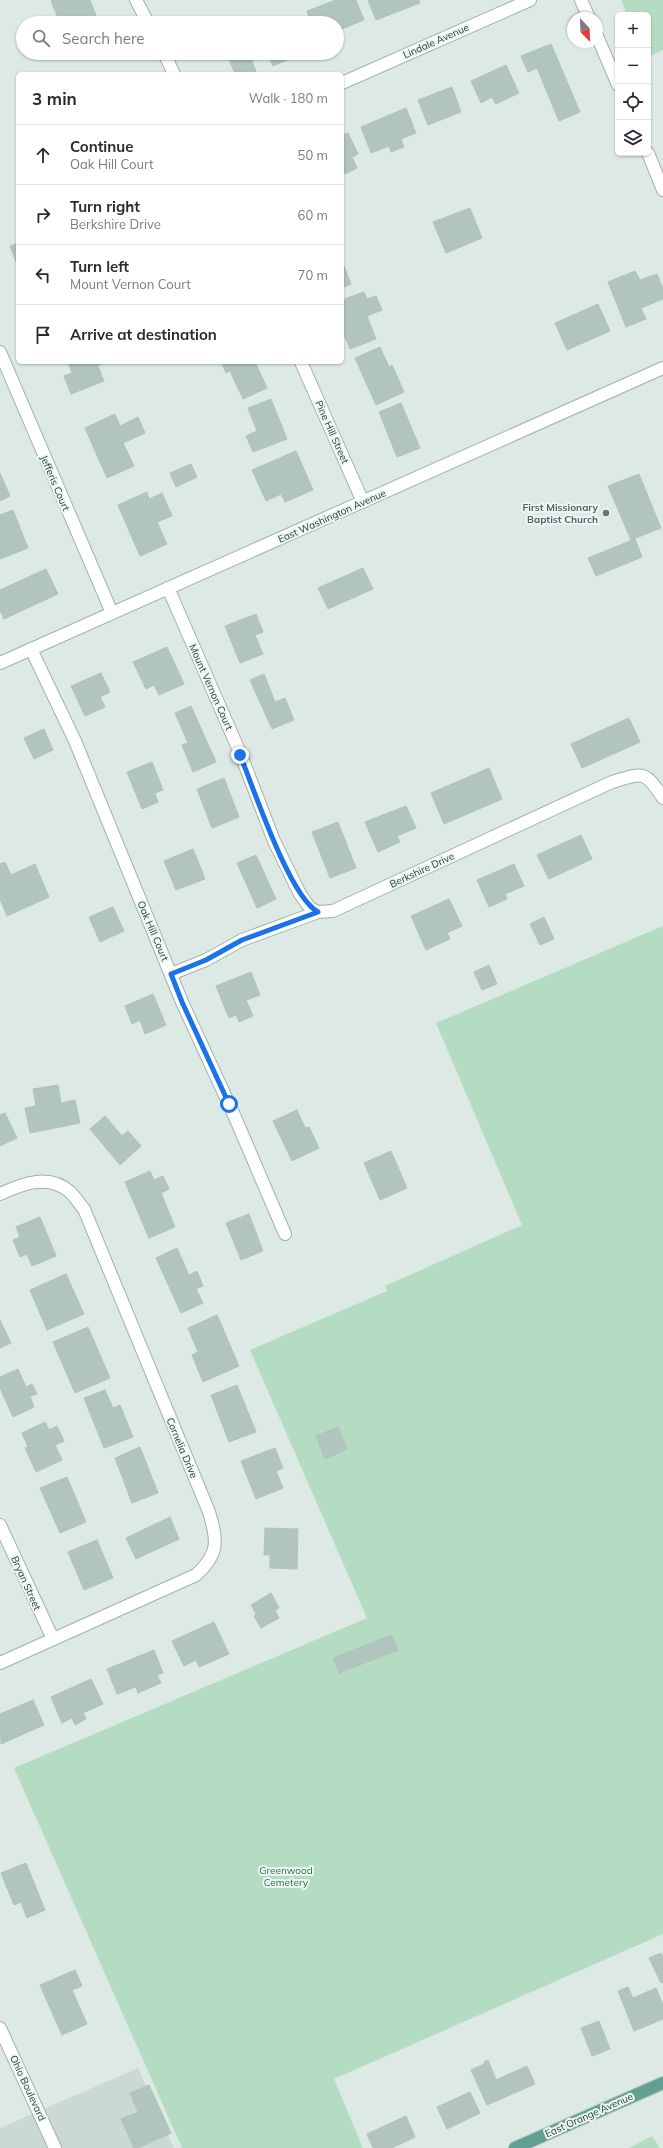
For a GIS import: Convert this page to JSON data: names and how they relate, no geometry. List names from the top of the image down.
{
  "streets": {
    "main road": ["East Orange Avenue"],
    "street": [
      "Lindale Avenue",
      "Pine Hill Street",
      "Jefferis Court",
      "East Washington Avenue",
      "Mount Vernon Court",
      "Berkshire Drive",
      "Oak Hill Court",
      "Cornelia Drive",
      "Bryan Street",
      "Ohio Boulevard"
    ]
  },
  "crossings": [
    ["Pine Hill Street", "East Washington Avenue"],
    ["Jefferis Court", "East Washington Avenue"],
    ["East Washington Avenue", "Mount Vernon Court"],
    ["East Washington Avenue", "Oak Hill Court"],
    ["Mount Vernon Court", "Berkshire Drive"],
    ["Berkshire Drive", "Oak Hill Court"],
    ["Cornelia Drive", "Bryan Street"]
  ],
  "parks": ["Greenwood Cemetery"],
  "places": ["First Missionary Baptist Church"],
  "north": "bottom right",
  "page": {
    "map_buttons": ["+", "−"],
    "search": "Search here",
    "heading": ["3 min", "Walk · 180 m"],
    "list": [
      ["Continue", "Oak Hill Court", "50 m"],
      ["Turn right", "Berkshire Drive", "60 m"],
      ["Turn left", "Mount Vernon Court", "70 m"],
      "Arrive at destination"
    ]
  }
}
